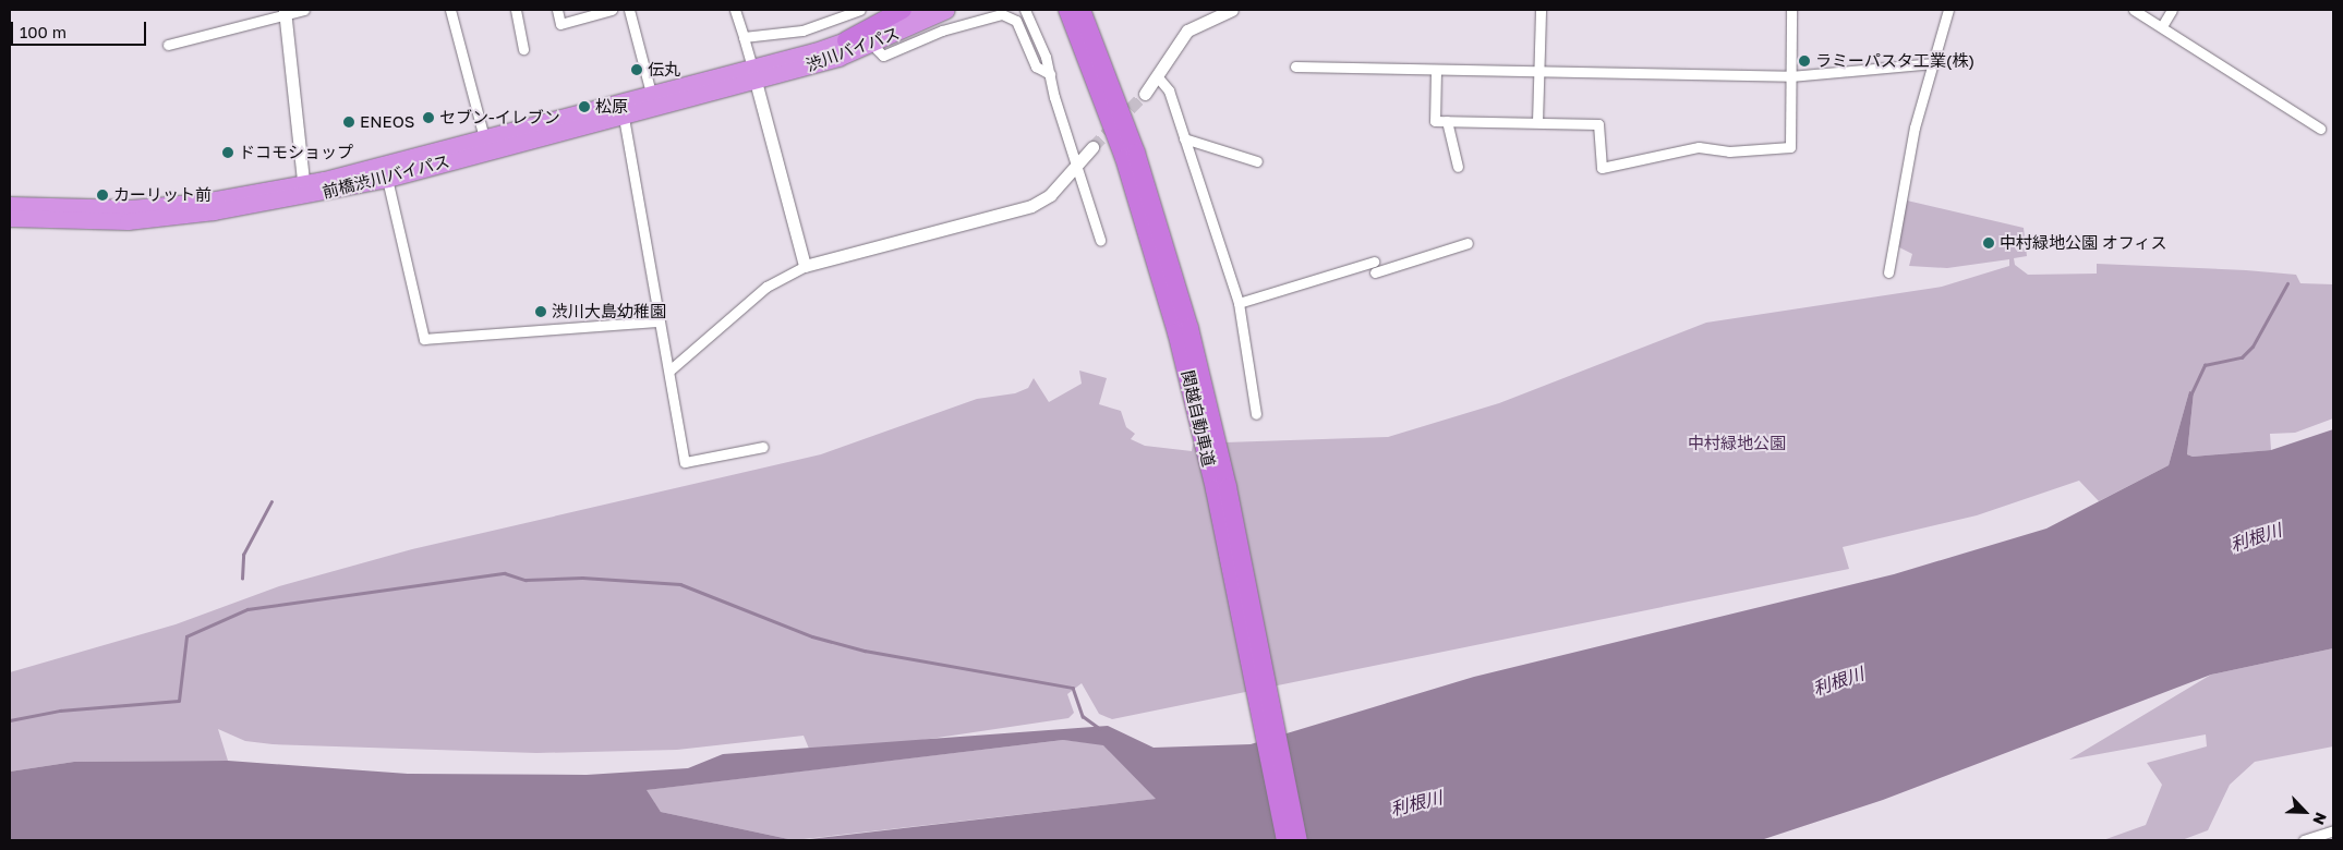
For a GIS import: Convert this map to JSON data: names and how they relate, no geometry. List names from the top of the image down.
{
  "streets": {
    "highway": ["渋川バイパス", "前橋渋川バイパス", "関越自動車道"]
  },
  "crossings": [
    ["渋川バイパス", "前橋渋川バイパス"]
  ],
  "water": ["利根川"],
  "parks": ["中村緑地公園"],
  "places": [
    "ラミーパスタ工業(株)",
    "伝丸",
    "松原",
    "セブン-イレブン",
    "ENEOS",
    "ドコモショップ",
    "カーリット前",
    "中村緑地公園 オフィス",
    "渋川大島幼稚園"
  ],
  "scale_bar": "100 m",
  "north": "bottom right"
}
